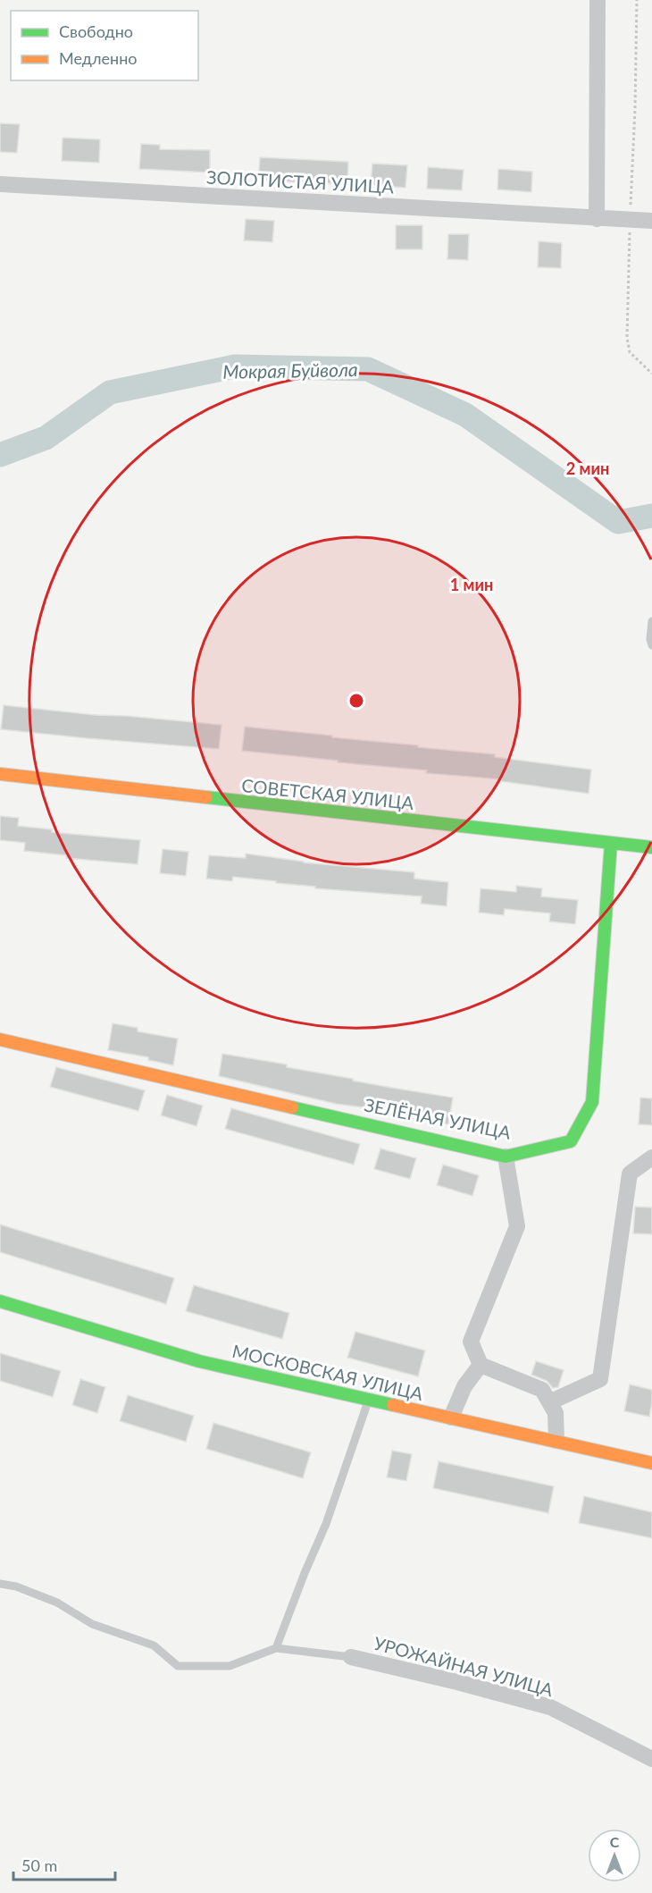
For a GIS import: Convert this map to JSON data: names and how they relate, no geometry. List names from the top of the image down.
{
  "streets": {
    "street": [
      "ЗОЛОТИСТАЯ УЛИЦА",
      "СОВЕТСКАЯ УЛИЦА",
      "ЗЕЛЁНАЯ УЛИЦА",
      "МОСКОВСКАЯ УЛИЦА",
      "УРОЖАЙНАЯ УЛИЦА"
    ]
  },
  "crossings": [
    ["СОВЕТСКАЯ УЛИЦА", "ЗЕЛЁНАЯ УЛИЦА"]
  ],
  "water": ["Мокрая Буйвола"],
  "legend": ["Свободно", "Медленно"],
  "scale_bar": "50 m",
  "north": "top",
  "rings": ["2 мин", "1 мин"]
}
